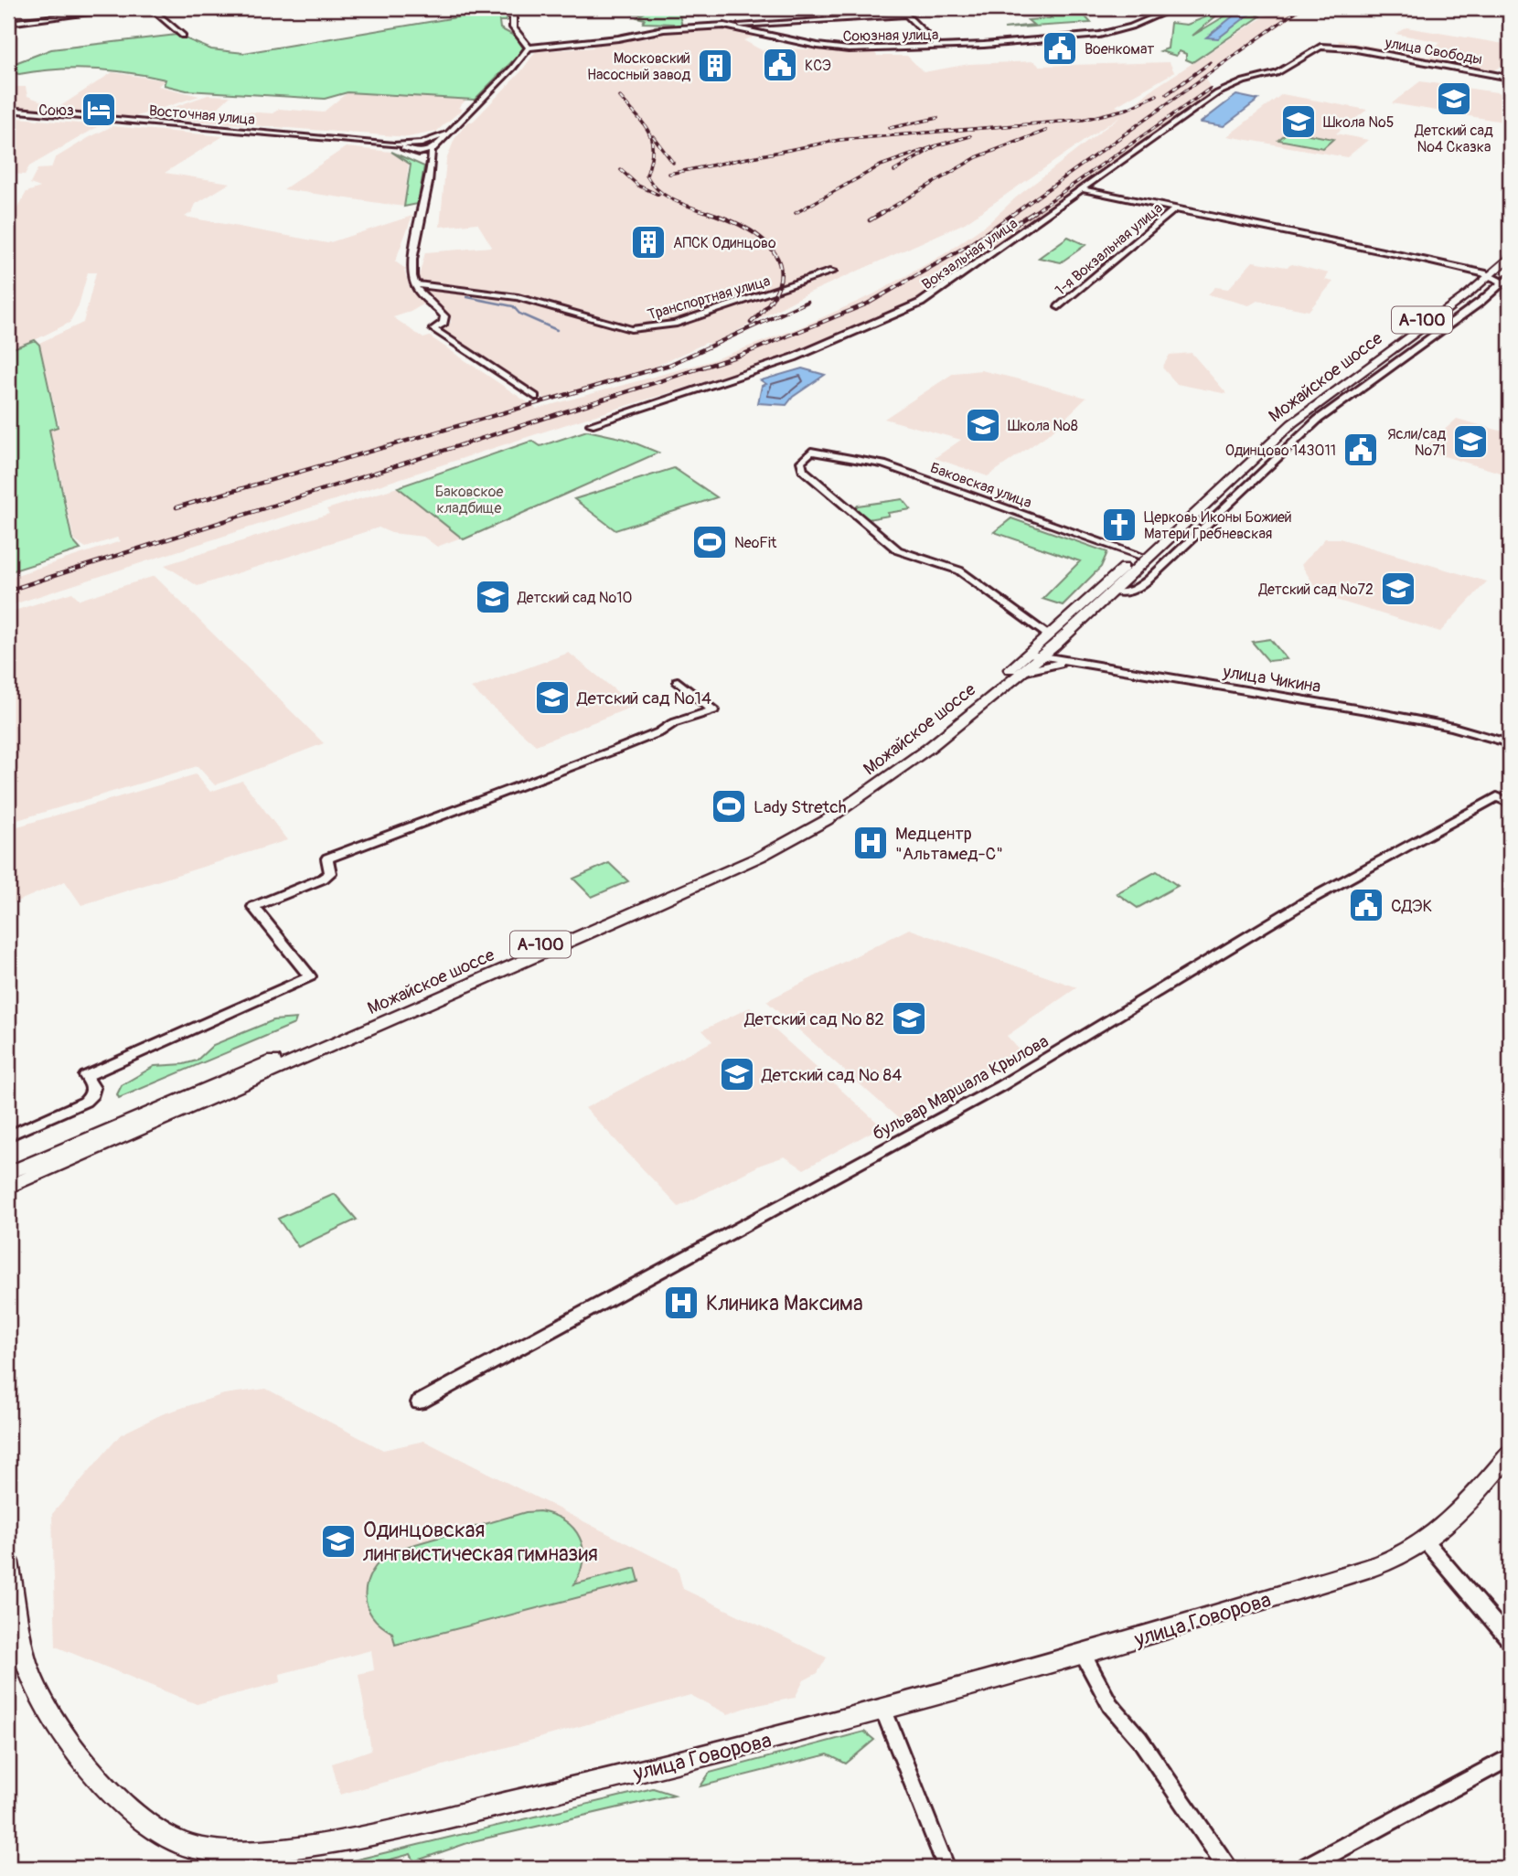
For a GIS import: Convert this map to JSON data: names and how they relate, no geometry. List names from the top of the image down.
{
  "streets": {
    "main road": ["А-100", "Можайское шоссе", "улица Говорова"],
    "street": [
      "Союзная улица",
      "улица Свободы",
      "Восточная улица",
      "1-я Вокзальная улица",
      "Вокзальная улица",
      "Транспортная улица",
      "Баковская улица",
      "улица Чикина",
      "бульвар Маршала Крылова"
    ]
  },
  "crossings": [
    ["улица Свободы", "Вокзальная улица"],
    ["Можайское шоссе", "Баковская улица"],
    ["Можайское шоссе", "улица Чикина"]
  ],
  "parks": ["Баковское кладбище"],
  "places": {
    "public building": [
      "Военкомат",
      "КСЭ",
      "Одинцово 143011",
      "СДЭК"
    ],
    "building": ["Московский Насосный завод", "АПСК Одинцово"],
    "school or university": [
      "Детский сад №4 Сказка",
      "Школа №5",
      "Школа №8",
      "Ясли/сад №71",
      "Детский сад №72",
      "Детский сад №10",
      "Детский сад №14",
      "Детский сад № 82",
      "Детский сад № 84",
      "Одинцовская лингвистическая гимназия"
    ],
    "hotel": ["Союз"],
    "church": ["Церковь Иконы Божией Матери Гребневская"],
    "sports": ["NeoFit", "Lady Stretch"],
    "hospital": ["Медцентр \"Альтамед-С\"", "Клиника Максима"]
  }
}
